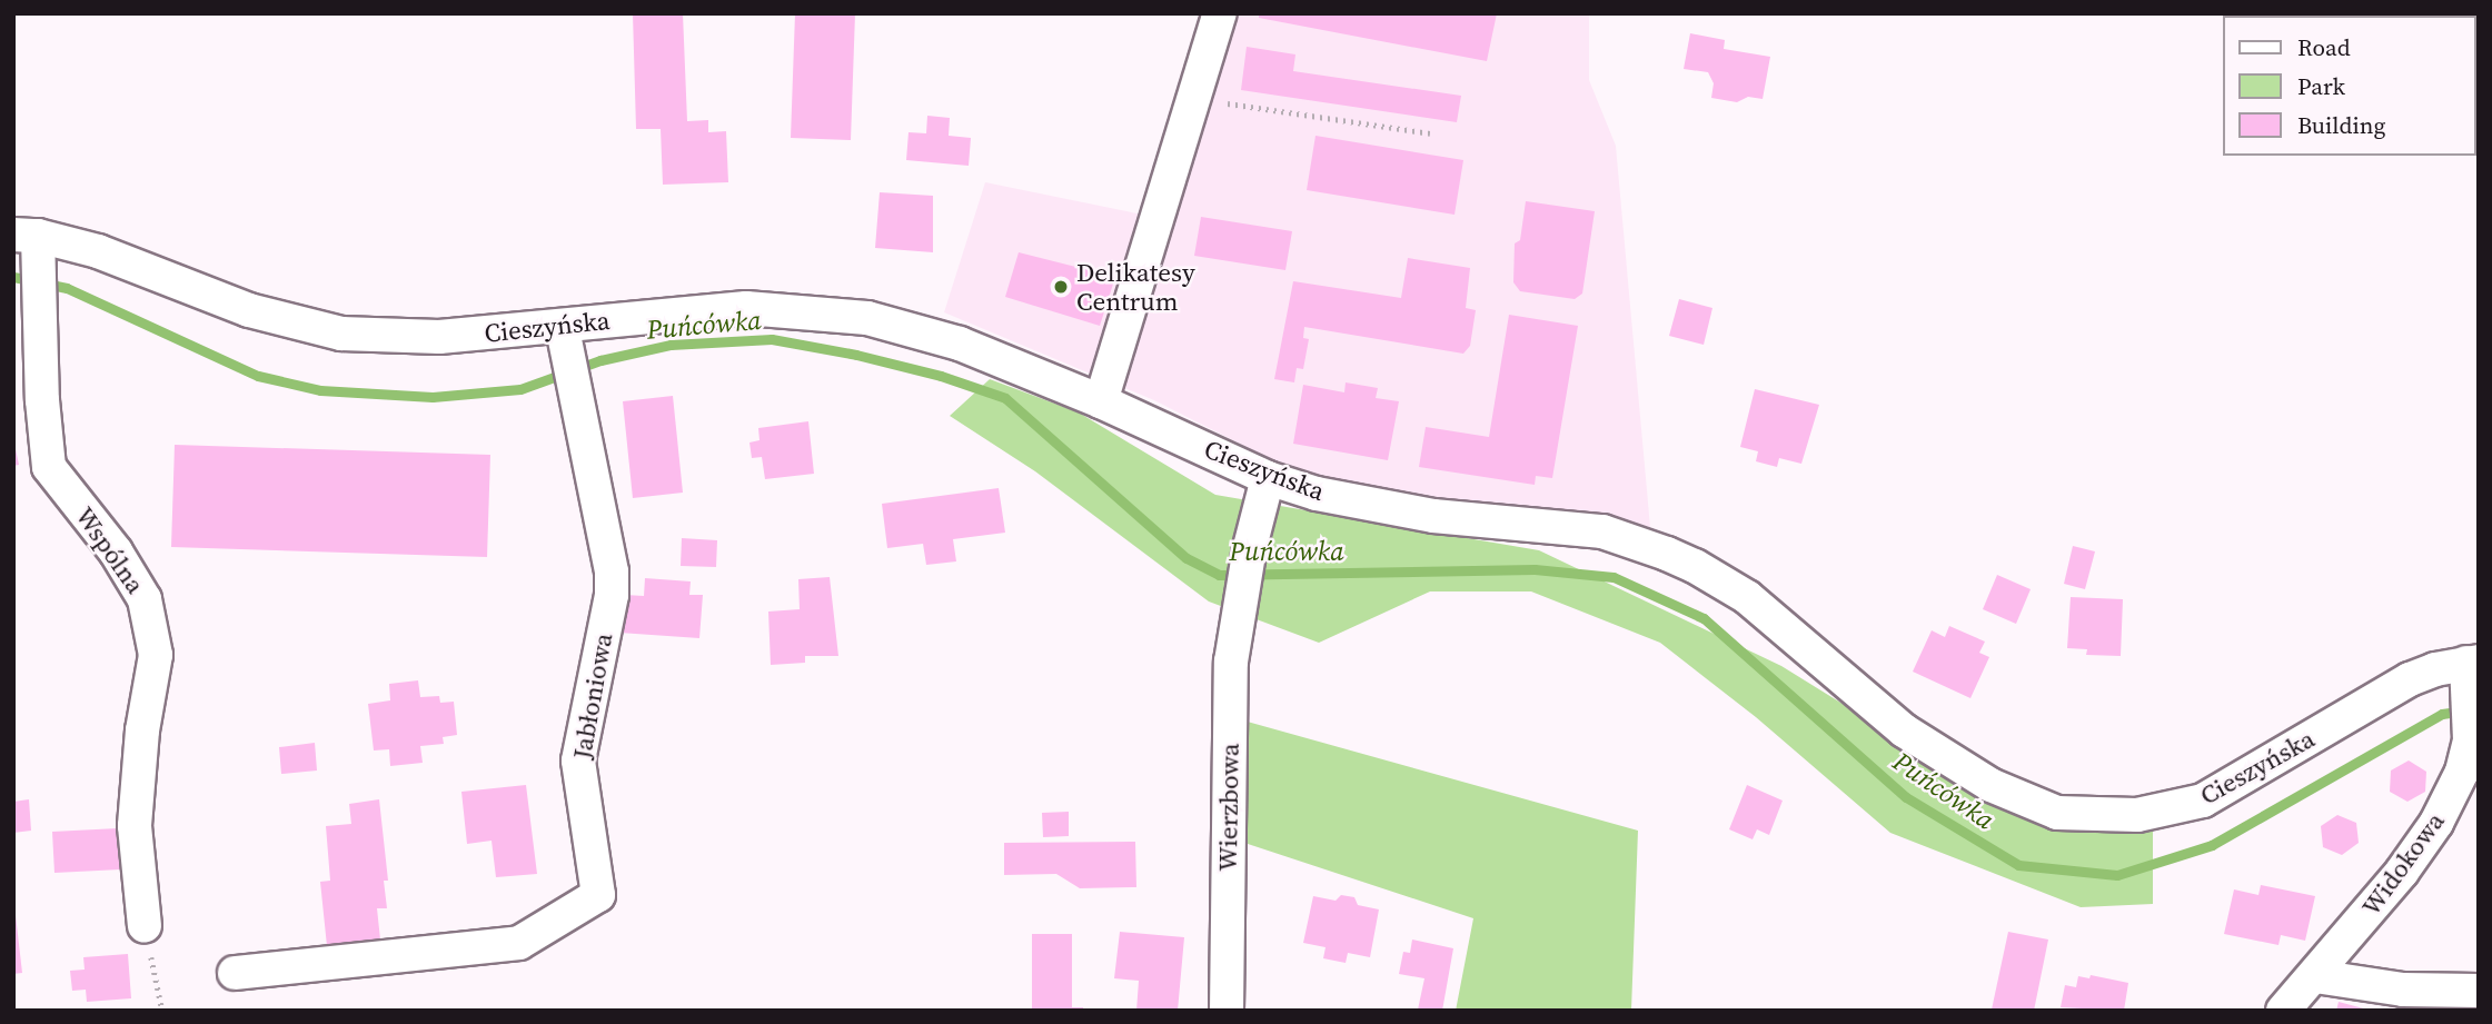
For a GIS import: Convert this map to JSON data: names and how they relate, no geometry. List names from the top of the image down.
{
  "streets": {
    "street": [
      "Cieszyńska",
      "Wspólna",
      "Jabłoniowa",
      "Wierzbowa",
      "Widokowa"
    ]
  },
  "crossings": [
    ["Cieszyńska", "Wspólna"],
    ["Cieszyńska", "Jabłoniowa"],
    ["Cieszyńska", "Wierzbowa"],
    ["Cieszyńska", "Widokowa"]
  ],
  "water": ["Puńcówka"],
  "places": ["Delikatesy Centrum"],
  "legend": ["Road", "Park", "Building"]
}
